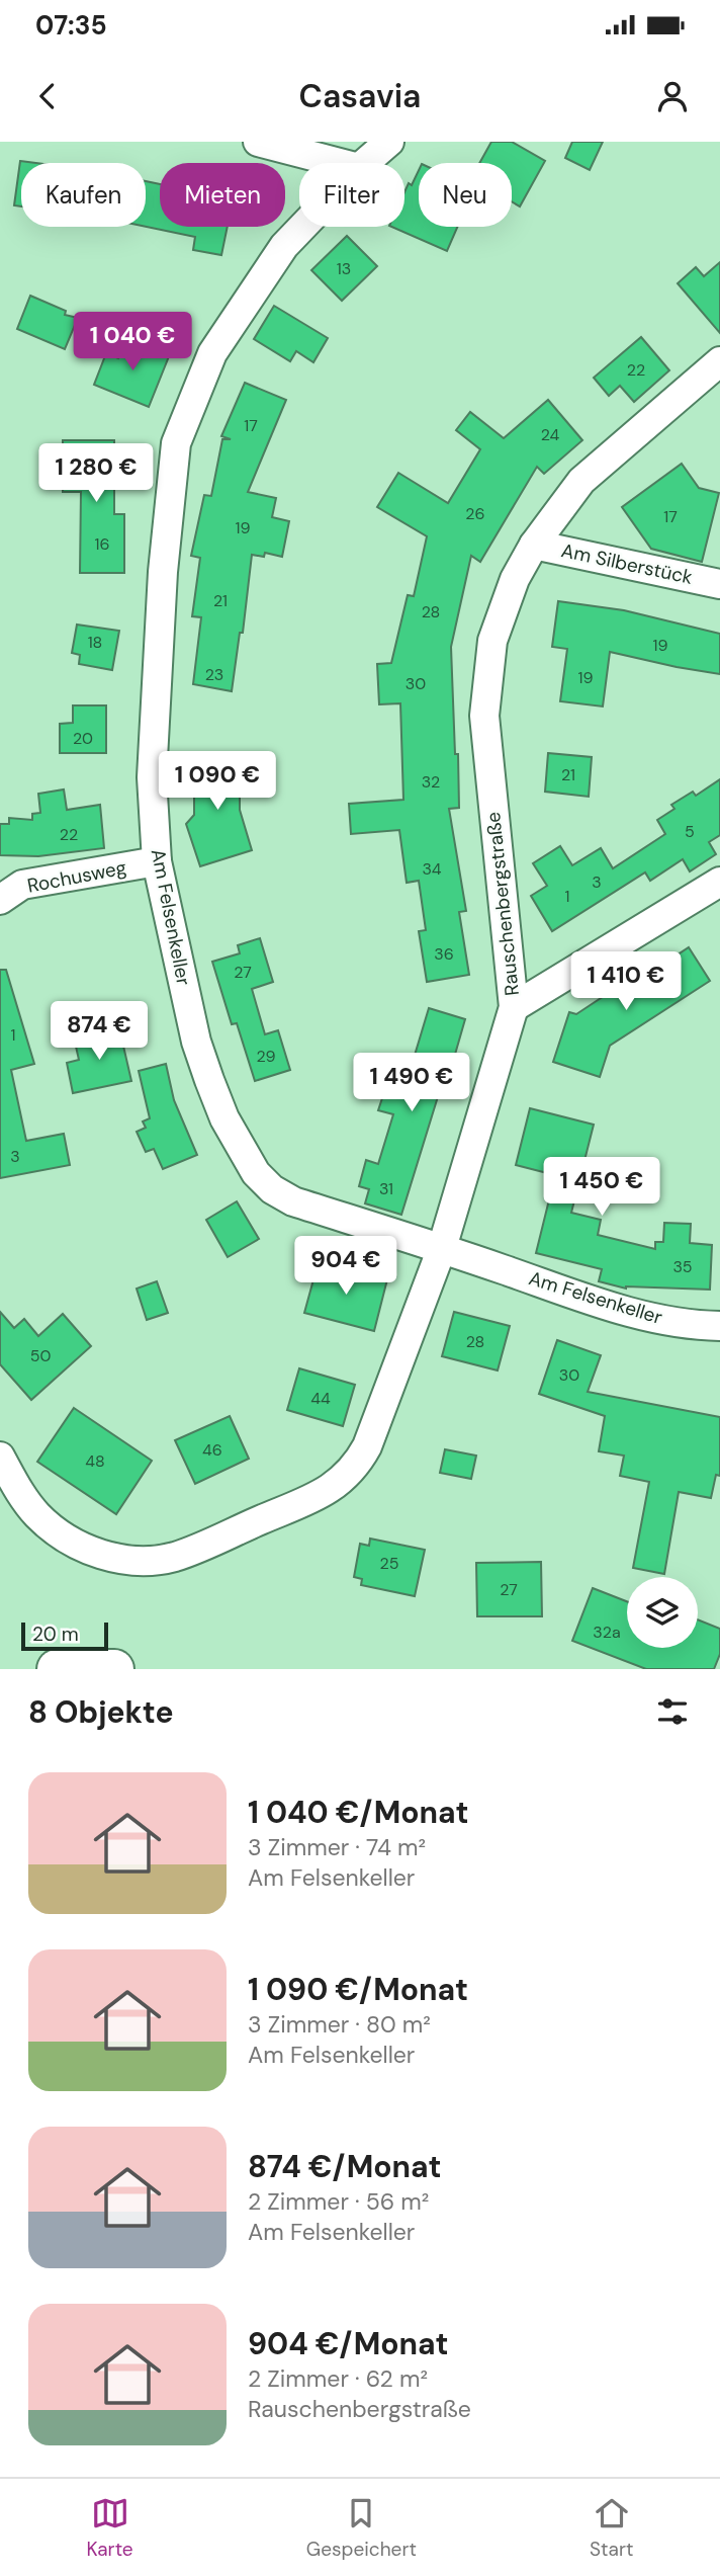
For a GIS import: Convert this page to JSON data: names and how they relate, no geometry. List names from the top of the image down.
{
  "streets": {
    "street": [
      "Am Silberstück",
      "Rochusweg",
      "Rauschenbergstraße",
      "Am Felsenkeller"
    ]
  },
  "crossings": [
    ["Am Silberstück", "Rauschenbergstraße"],
    ["Rochusweg", "Am Felsenkeller"],
    ["Rauschenbergstraße", "Am Felsenkeller"]
  ],
  "house_numbers": [
    "13",
    "22",
    "17",
    "24",
    "26",
    "17",
    "19",
    "16",
    "21",
    "28",
    "18",
    "19",
    "23",
    "19",
    "30",
    "20",
    "21",
    "32",
    "5",
    "22",
    "34",
    "3",
    "1",
    "36",
    "27",
    "1",
    "29",
    "3",
    "31",
    "35",
    "28",
    "50",
    "30",
    "44",
    "46",
    "48",
    "25",
    "27",
    "32a"
  ],
  "scale_bar": "20 m",
  "page": {
    "status": "07:35",
    "header": "Casavia",
    "chip": [
      "Kaufen",
      "Mieten",
      "Filter",
      "Neu"
    ],
    "price": [
      "1 040 €",
      "1 280 €",
      "1 090 €",
      "1 410 €",
      "874 €",
      "1 490 €",
      "1 450 €",
      "904 €"
    ],
    "scale": "20 m",
    "heading": "8 Objekte",
    "list": [
      {
        "name": "1 040 €/Monat",
        "note": "3 Zimmer · 74 m² · Am Felsenkeller"
      },
      {
        "name": "1 090 €/Monat",
        "note": "3 Zimmer · 80 m² · Am Felsenkeller"
      },
      {
        "name": "874 €/Monat",
        "note": "2 Zimmer · 56 m² · Am Felsenkeller"
      },
      {
        "name": "904 €/Monat",
        "note": "2 Zimmer · 62 m² · Rauschenbergstraße"
      }
    ],
    "tabs": ["Karte", "Gespeichert", "Start"]
  }
}
